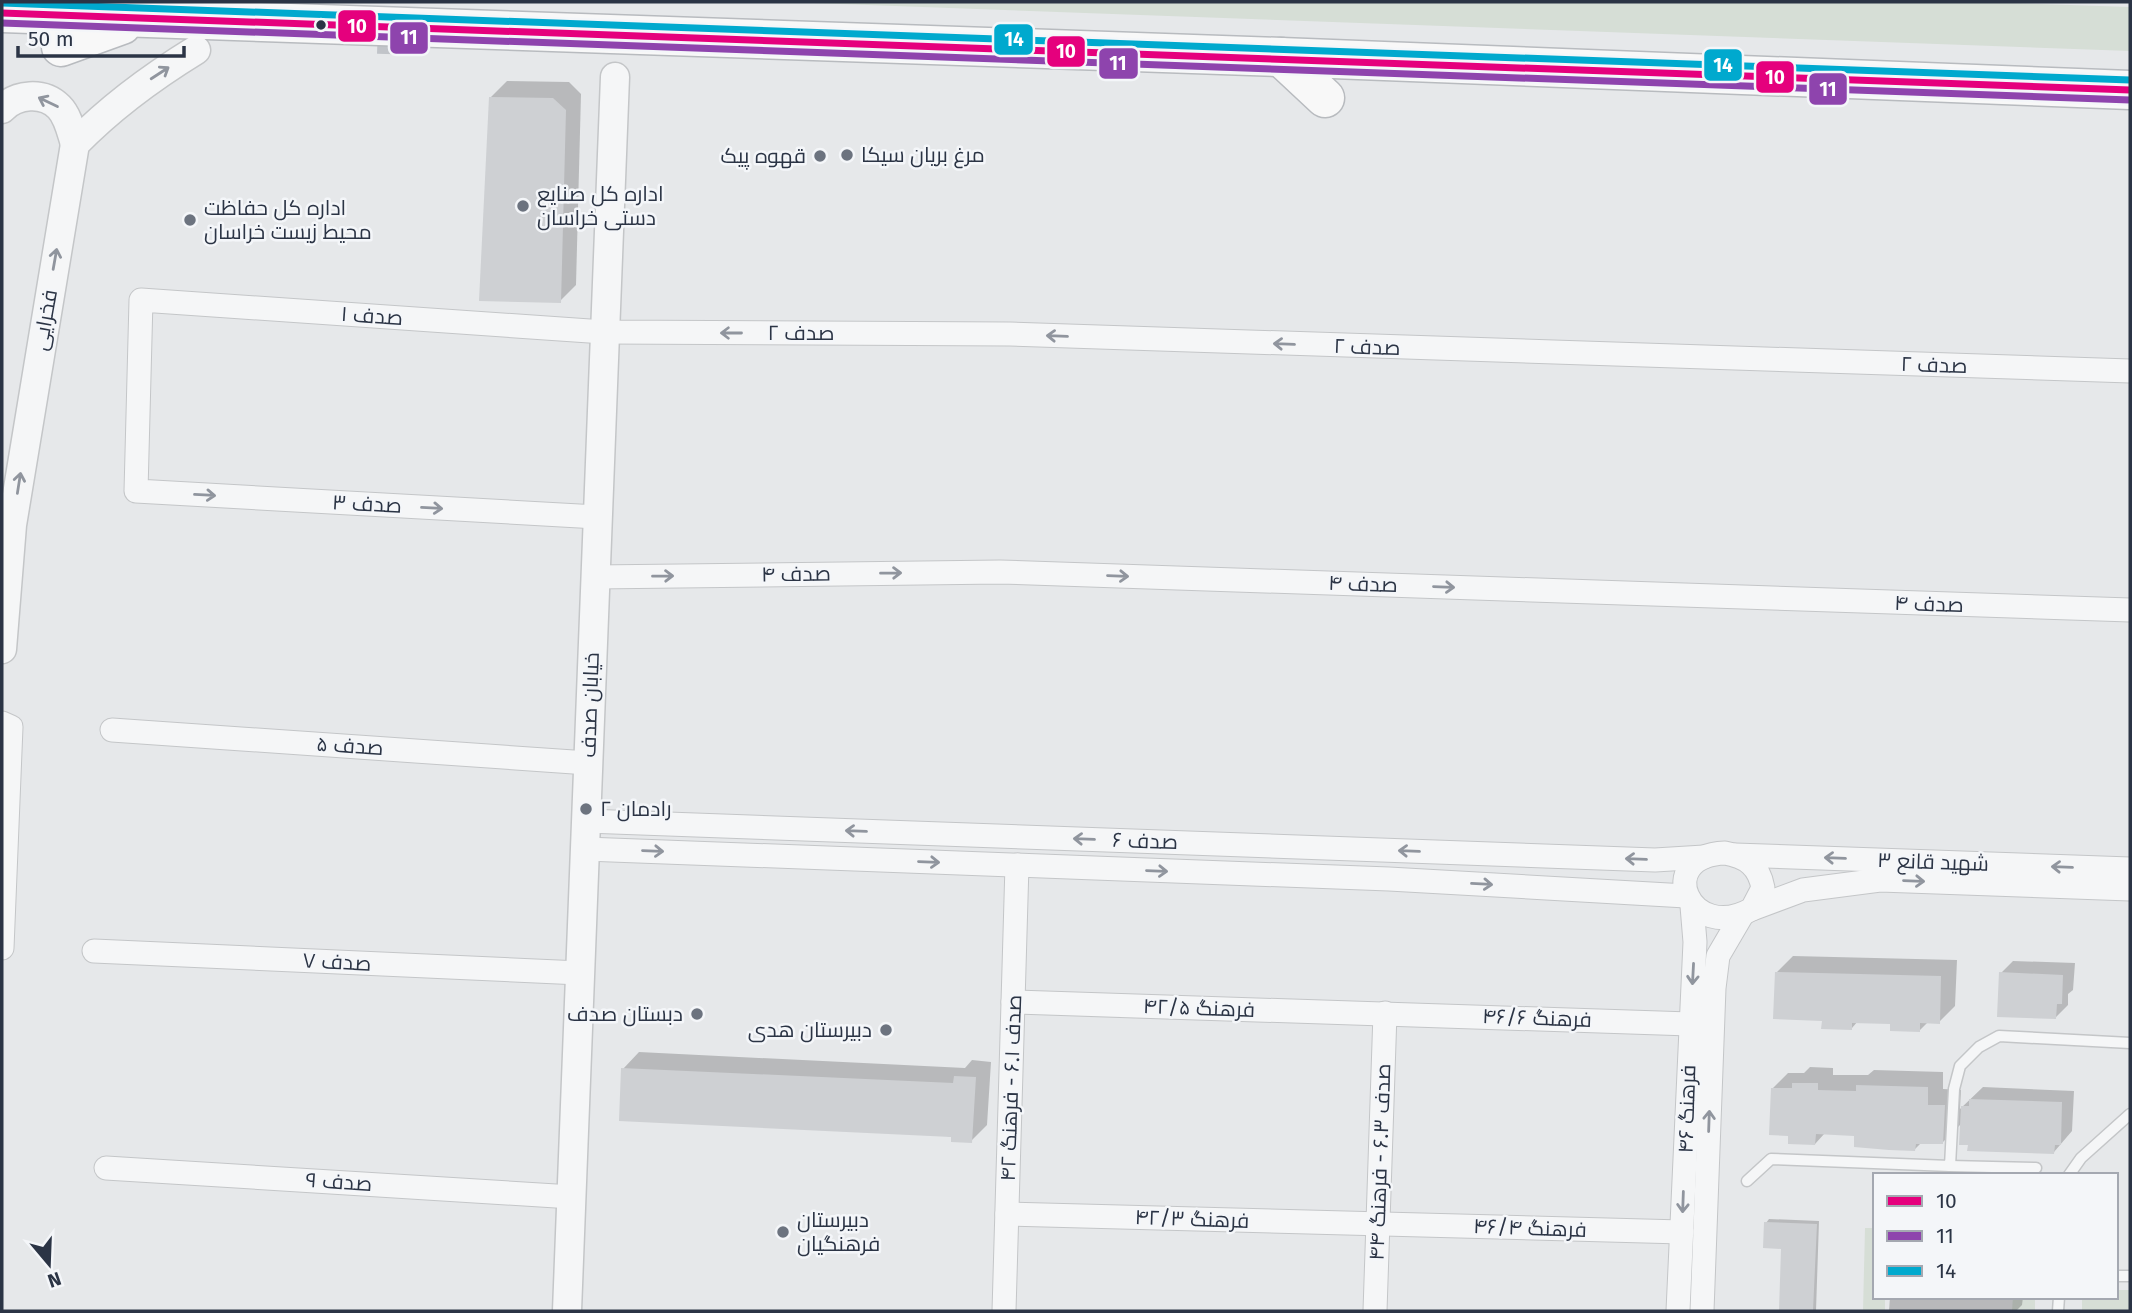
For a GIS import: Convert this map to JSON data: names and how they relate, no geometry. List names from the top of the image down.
{
  "streets": {
    "street": [
      "صدف ۱",
      "فخرایی",
      "صدف ۲",
      "صدف ۳",
      "صدف ۴",
      "خیابان صدف",
      "صدف ۵",
      "صدف ۶",
      "شهید قانع ۳",
      "صدف ۷",
      "فرهنگ ۴۲/۵",
      "فرهنگ ۴۶/۶",
      "صدف ۶.۱ - فرهنگ ۴۲",
      "فرهنگ ۴۶",
      "صدف ۶.۳ - فرهنگ ۴۴",
      "صدف ۹",
      "فرهنگ ۴۲/۳",
      "فرهنگ ۴۶/۴"
    ]
  },
  "crossings": [
    ["صدف ۱", "صدف ۲"],
    ["صدف ۱", "صدف ۳"],
    ["صدف ۱", "خیابان صدف"],
    ["صدف ۲", "خیابان صدف"],
    ["صدف ۳", "خیابان صدف"],
    ["صدف ۴", "خیابان صدف"],
    ["خیابان صدف", "صدف ۵"],
    ["خیابان صدف", "صدف ۶"],
    ["خیابان صدف", "صدف ۷"],
    ["خیابان صدف", "صدف ۹"],
    ["صدف ۶", "شهید قانع ۳"],
    ["صدف ۶", "صدف ۶.۱ - فرهنگ ۴۲"],
    ["صدف ۶", "فرهنگ ۴۶"],
    ["شهید قانع ۳", "فرهنگ ۴۶"],
    ["فرهنگ ۴۲/۵", "فرهنگ ۴۶/۶"],
    ["فرهنگ ۴۲/۵", "صدف ۶.۱ - فرهنگ ۴۲"],
    ["فرهنگ ۴۲/۵", "صدف ۶.۳ - فرهنگ ۴۴"],
    ["فرهنگ ۴۶/۶", "فرهنگ ۴۶"],
    ["فرهنگ ۴۶/۶", "صدف ۶.۳ - فرهنگ ۴۴"],
    ["صدف ۶.۱ - فرهنگ ۴۲", "فرهنگ ۴۲/۳"],
    ["فرهنگ ۴۶", "فرهنگ ۴۶/۴"],
    ["صدف ۶.۳ - فرهنگ ۴۴", "فرهنگ ۴۲/۳"],
    ["صدف ۶.۳ - فرهنگ ۴۴", "فرهنگ ۴۶/۴"],
    ["فرهنگ ۴۲/۳", "فرهنگ ۴۶/۴"]
  ],
  "one_way": [
    "فخرایی",
    "صدف ۲",
    "صدف ۳",
    "صدف ۴"
  ],
  "places": [
    "مرغ بریان سیکا",
    "قهوه پیک",
    "اداره کل صنایع دستی خراسان",
    "اداره کل حفاظت محیط زیست خراسان",
    "رادمان ۲",
    "دبستان صدف",
    "دبیرستان هدی",
    "دبیرستان فرهنگیان"
  ],
  "lines": ["transit line 14", "transit line 10", "transit line 11"],
  "legend": ["10", "11", "14"],
  "scale_bar": "50 m",
  "north": "bottom"
}
